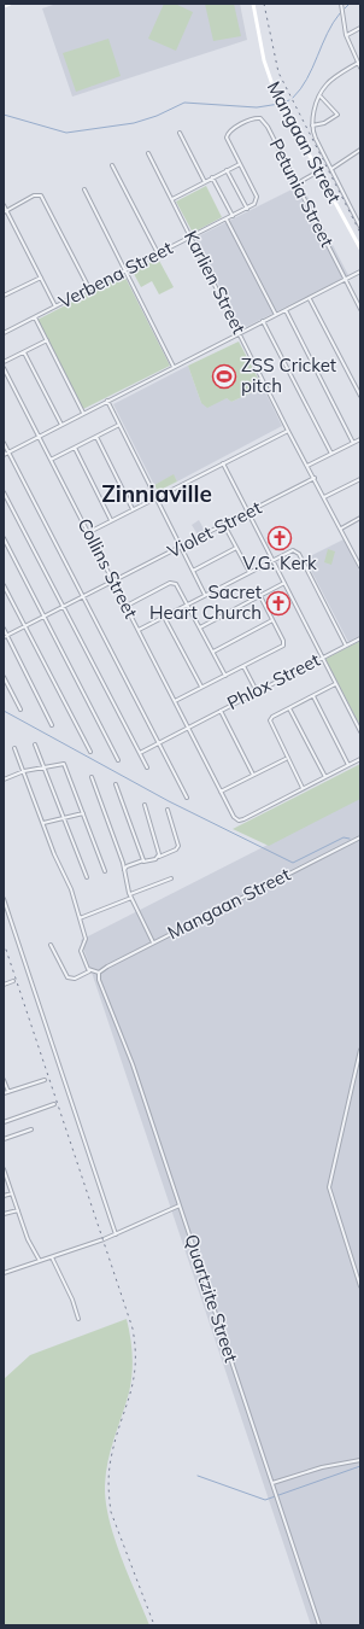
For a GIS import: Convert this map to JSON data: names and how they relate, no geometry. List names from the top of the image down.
{
  "streets": {
    "street": [
      "Mangaan Street",
      "Petunia Street",
      "Verbena Street",
      "Karlien Street",
      "Violet Street",
      "Collins Street",
      "Phlox Street",
      "Quartzite Street"
    ]
  },
  "crossings": [
    ["Mangaan Street", "Quartzite Street"],
    ["Petunia Street", "Verbena Street"],
    ["Verbena Street", "Karlien Street"],
    ["Karlien Street", "Violet Street"],
    ["Violet Street", "Collins Street"],
    ["Collins Street", "Phlox Street"]
  ],
  "districts": ["Zinniaville"],
  "places": {
    "sports": ["ZSS Cricket pitch"],
    "church": ["V.G. Kerk", "Sacret Heart Church"]
  }
}
